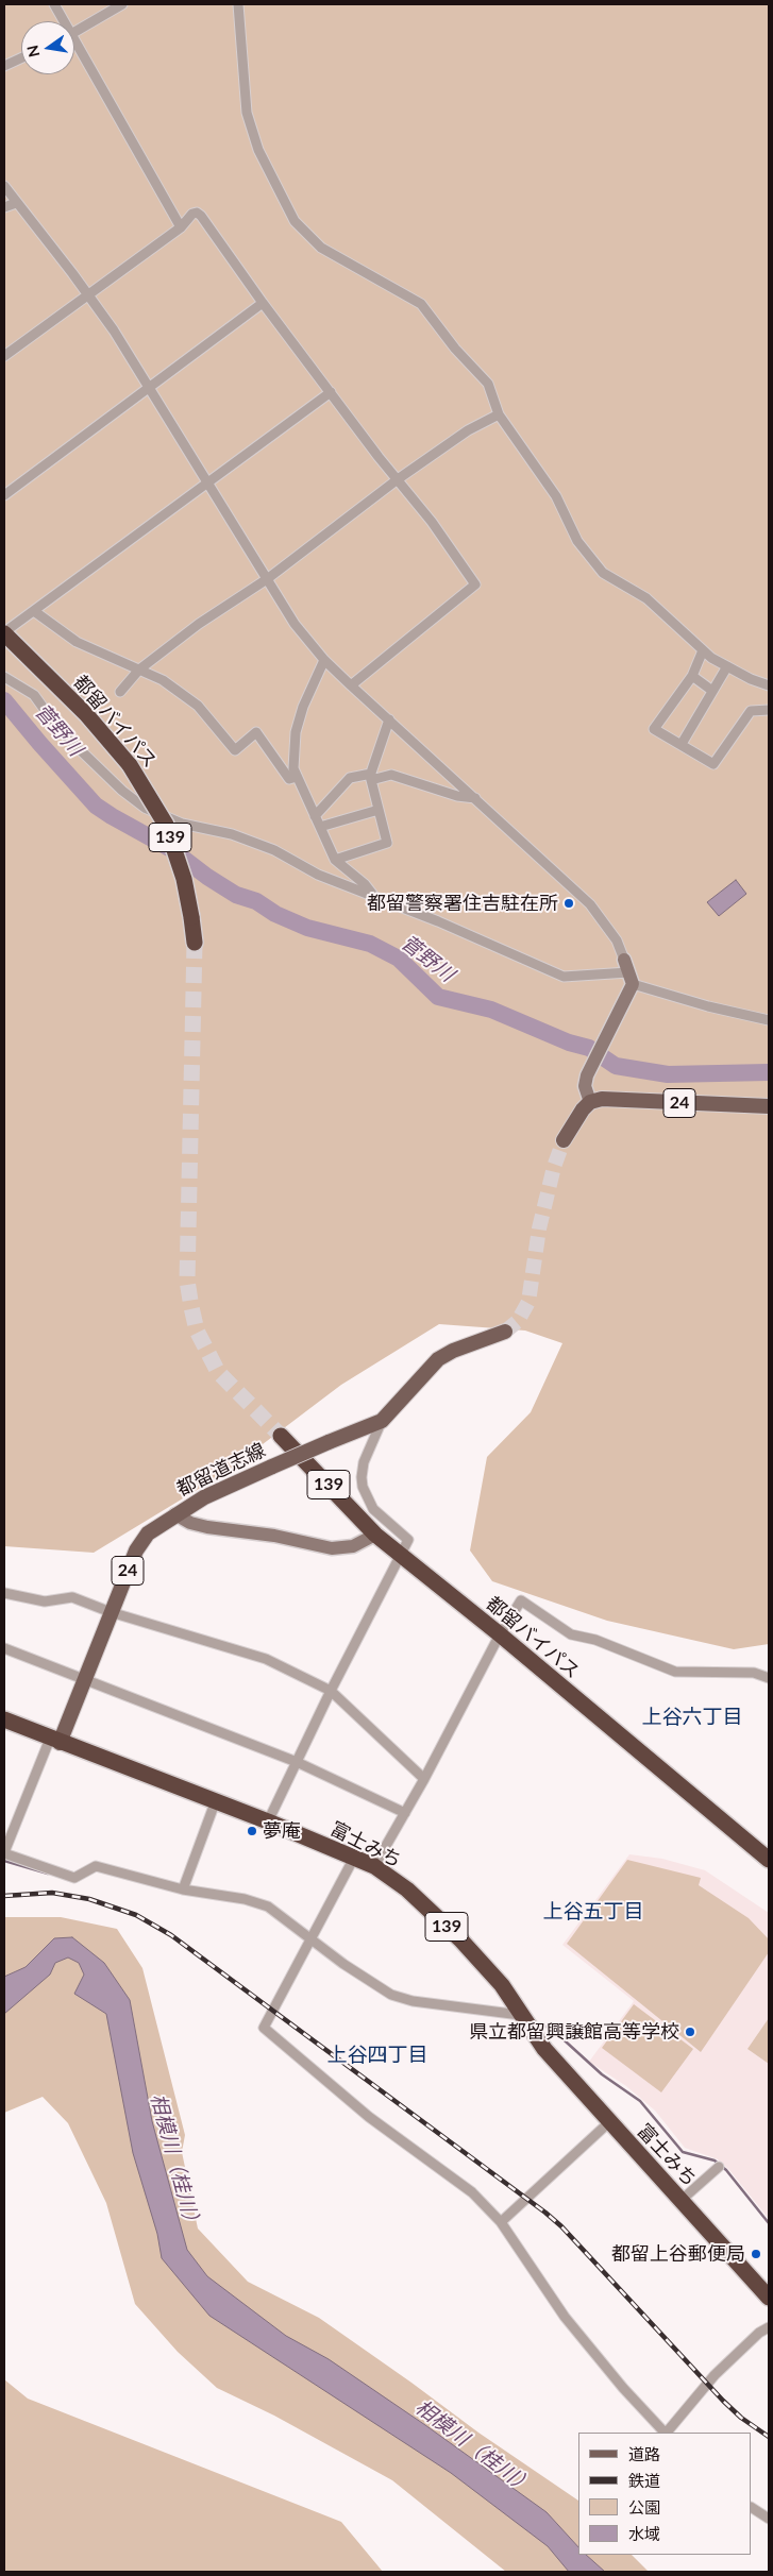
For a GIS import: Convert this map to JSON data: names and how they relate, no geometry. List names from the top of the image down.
{
  "streets": {
    "highway": ["都留バイパス", "139", "富士みち"],
    "main road": ["24", "都留道志線"]
  },
  "crossings": [
    ["都留道志線", "富士みち"]
  ],
  "districts": ["上谷六丁目", "上谷五丁目", "上谷四丁目"],
  "water": ["菅野川", "相模川（桂川）"],
  "places": [
    "都留警察署住吉駐在所",
    "夢庵",
    "県立都留興譲館高等学校",
    "都留上谷郵便局"
  ],
  "legend": [
    "道路",
    "鉄道",
    "公園",
    "水域"
  ],
  "north": "left"
}
